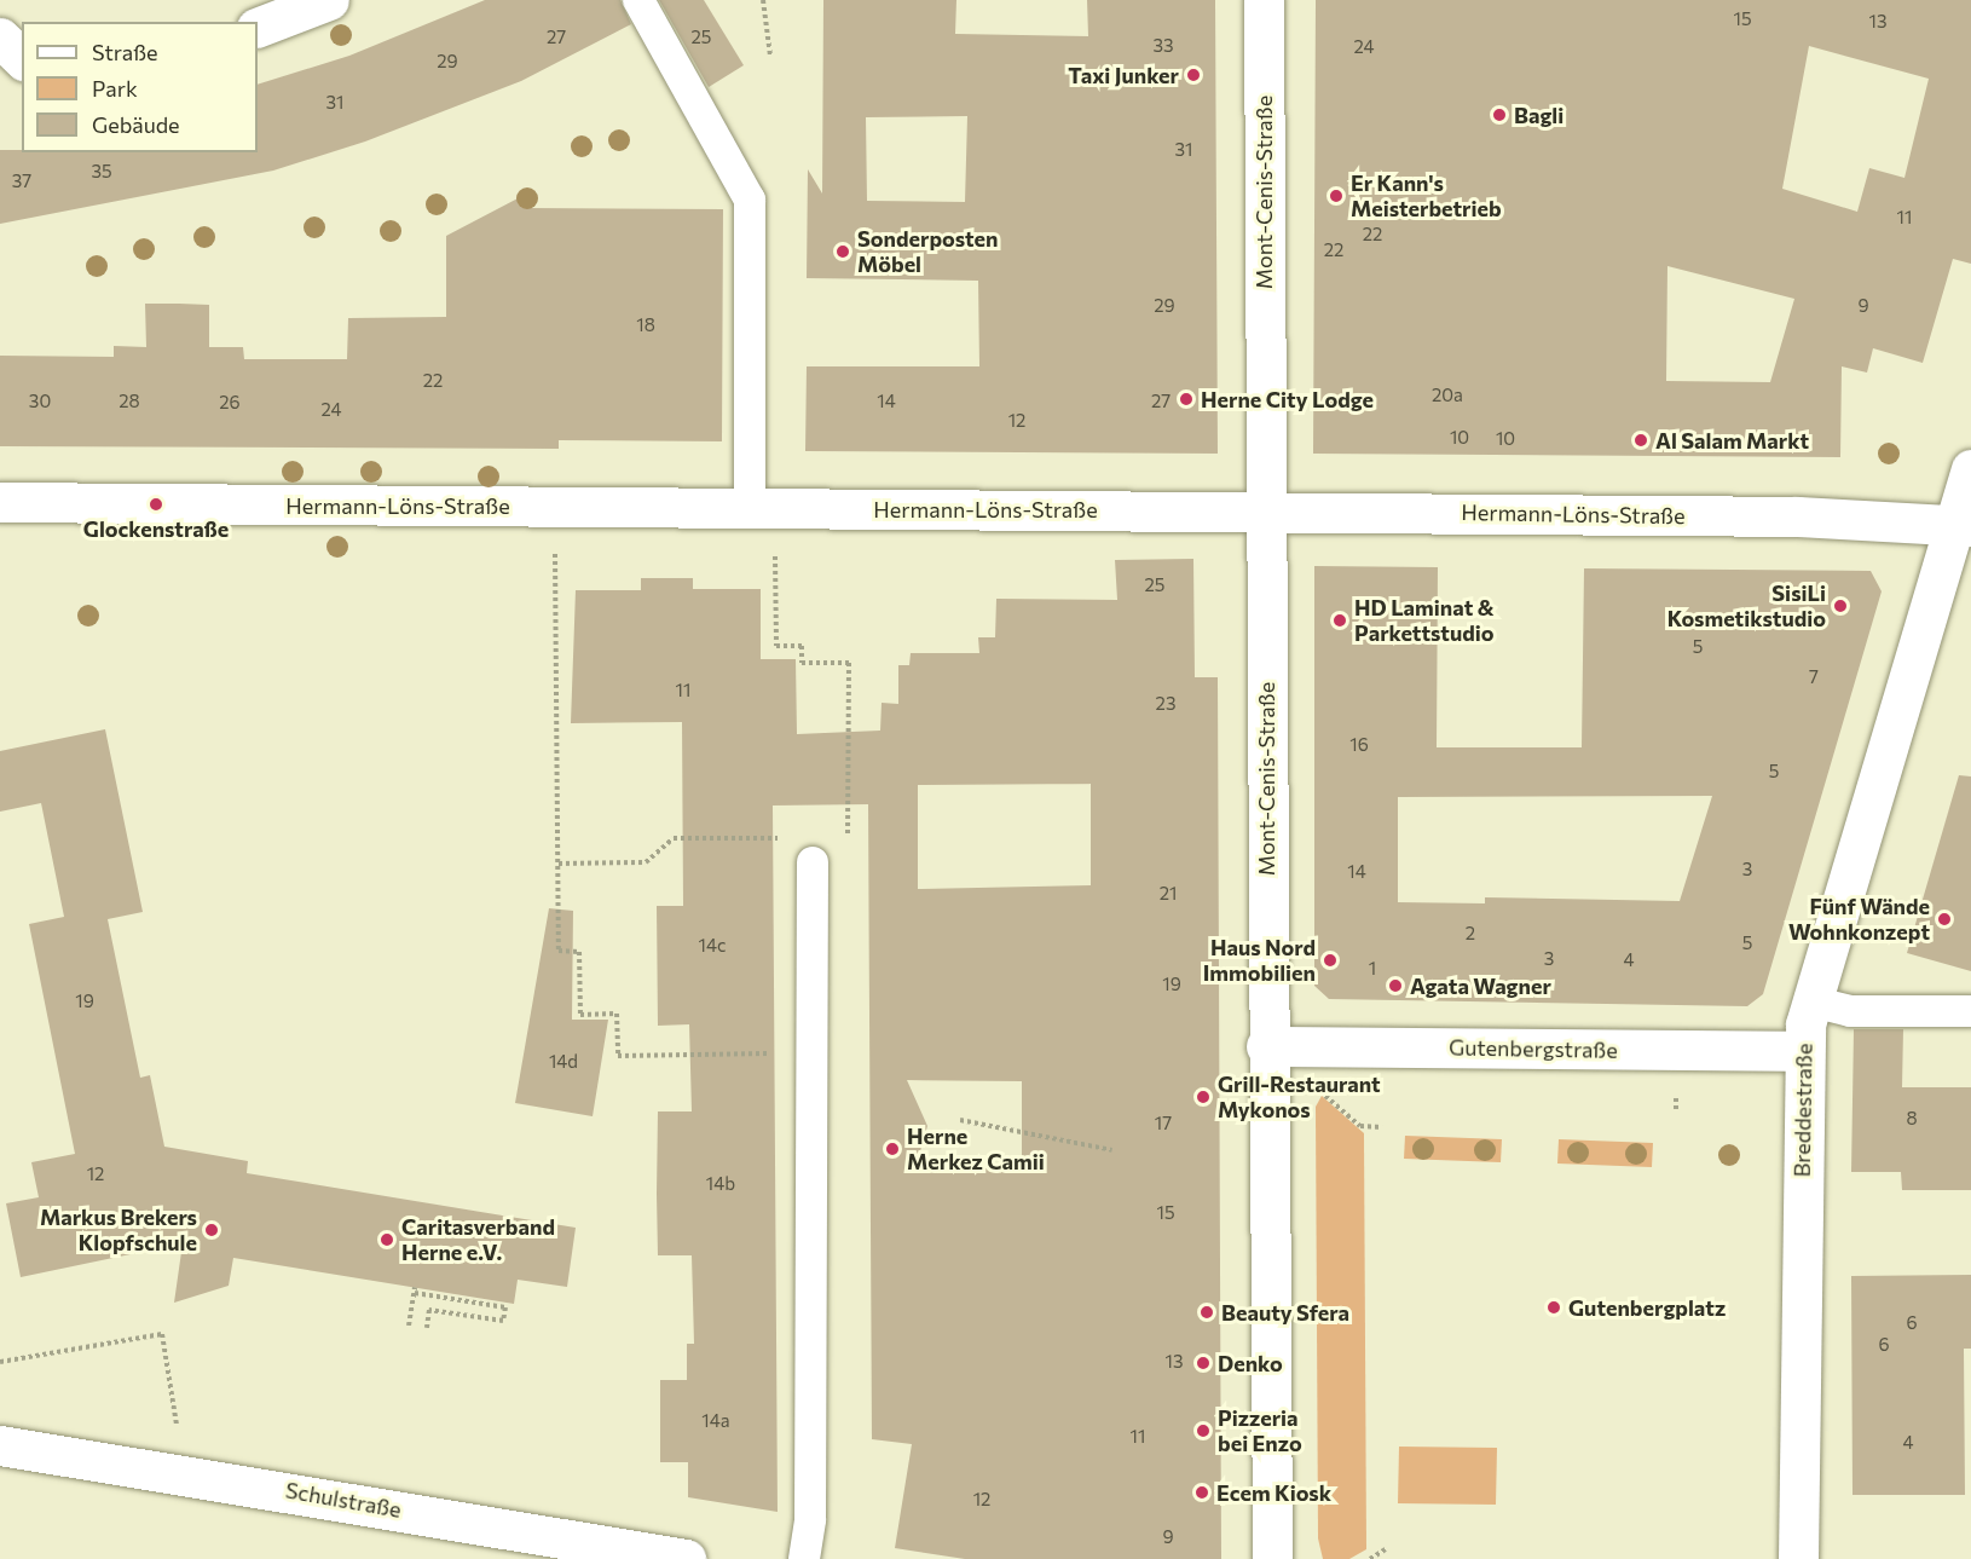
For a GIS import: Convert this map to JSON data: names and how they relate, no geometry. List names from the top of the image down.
{
  "streets": {
    "street": [
      "Mont-Cenis-Straße",
      "Hermann-Löns-Straße",
      "Gutenbergstraße",
      "Breddestraße",
      "Schulstraße"
    ]
  },
  "crossings": [
    ["Mont-Cenis-Straße", "Hermann-Löns-Straße"],
    ["Mont-Cenis-Straße", "Gutenbergstraße"],
    ["Hermann-Löns-Straße", "Breddestraße"],
    ["Gutenbergstraße", "Breddestraße"]
  ],
  "places": [
    "Taxi Junker",
    "Bagli",
    "Er Kann's Meisterbetrieb",
    "Sonderposten Möbel",
    "Herne City Lodge",
    "Al Salam Markt",
    "Glockenstraße",
    "SisiLi Kosmetikstudio",
    "HD Laminat & Parkettstudio",
    "Fünf Wände Wohnkonzept",
    "Haus Nord Immobilien",
    "Agata Wagner",
    "Grill-Restaurant Mykonos",
    "Herne Merkez Camii",
    "Markus Brekers Klopfschule",
    "Caritasverband Herne e.V.",
    "Gutenbergplatz",
    "Beauty Sfera",
    "Denko",
    "Pizzeria bei Enzo",
    "Ecem Kiosk"
  ],
  "house_numbers": [
    "15",
    "13",
    "27",
    "25",
    "33",
    "24",
    "29",
    "31",
    "31",
    "35",
    "37",
    "11",
    "22",
    "22",
    "29",
    "9",
    "18",
    "22",
    "20a",
    "30",
    "28",
    "14",
    "27",
    "26",
    "24",
    "12",
    "10",
    "10",
    "25",
    "5",
    "7",
    "11",
    "23",
    "16",
    "5",
    "3",
    "14",
    "21",
    "2",
    "5",
    "14c",
    "3",
    "4",
    "1",
    "19",
    "19",
    "14d",
    "8",
    "17",
    "12",
    "14b",
    "15",
    "6",
    "6",
    "13",
    "14a",
    "11",
    "4",
    "12",
    "9"
  ],
  "legend": ["Straße", "Park", "Gebäude"]
}
